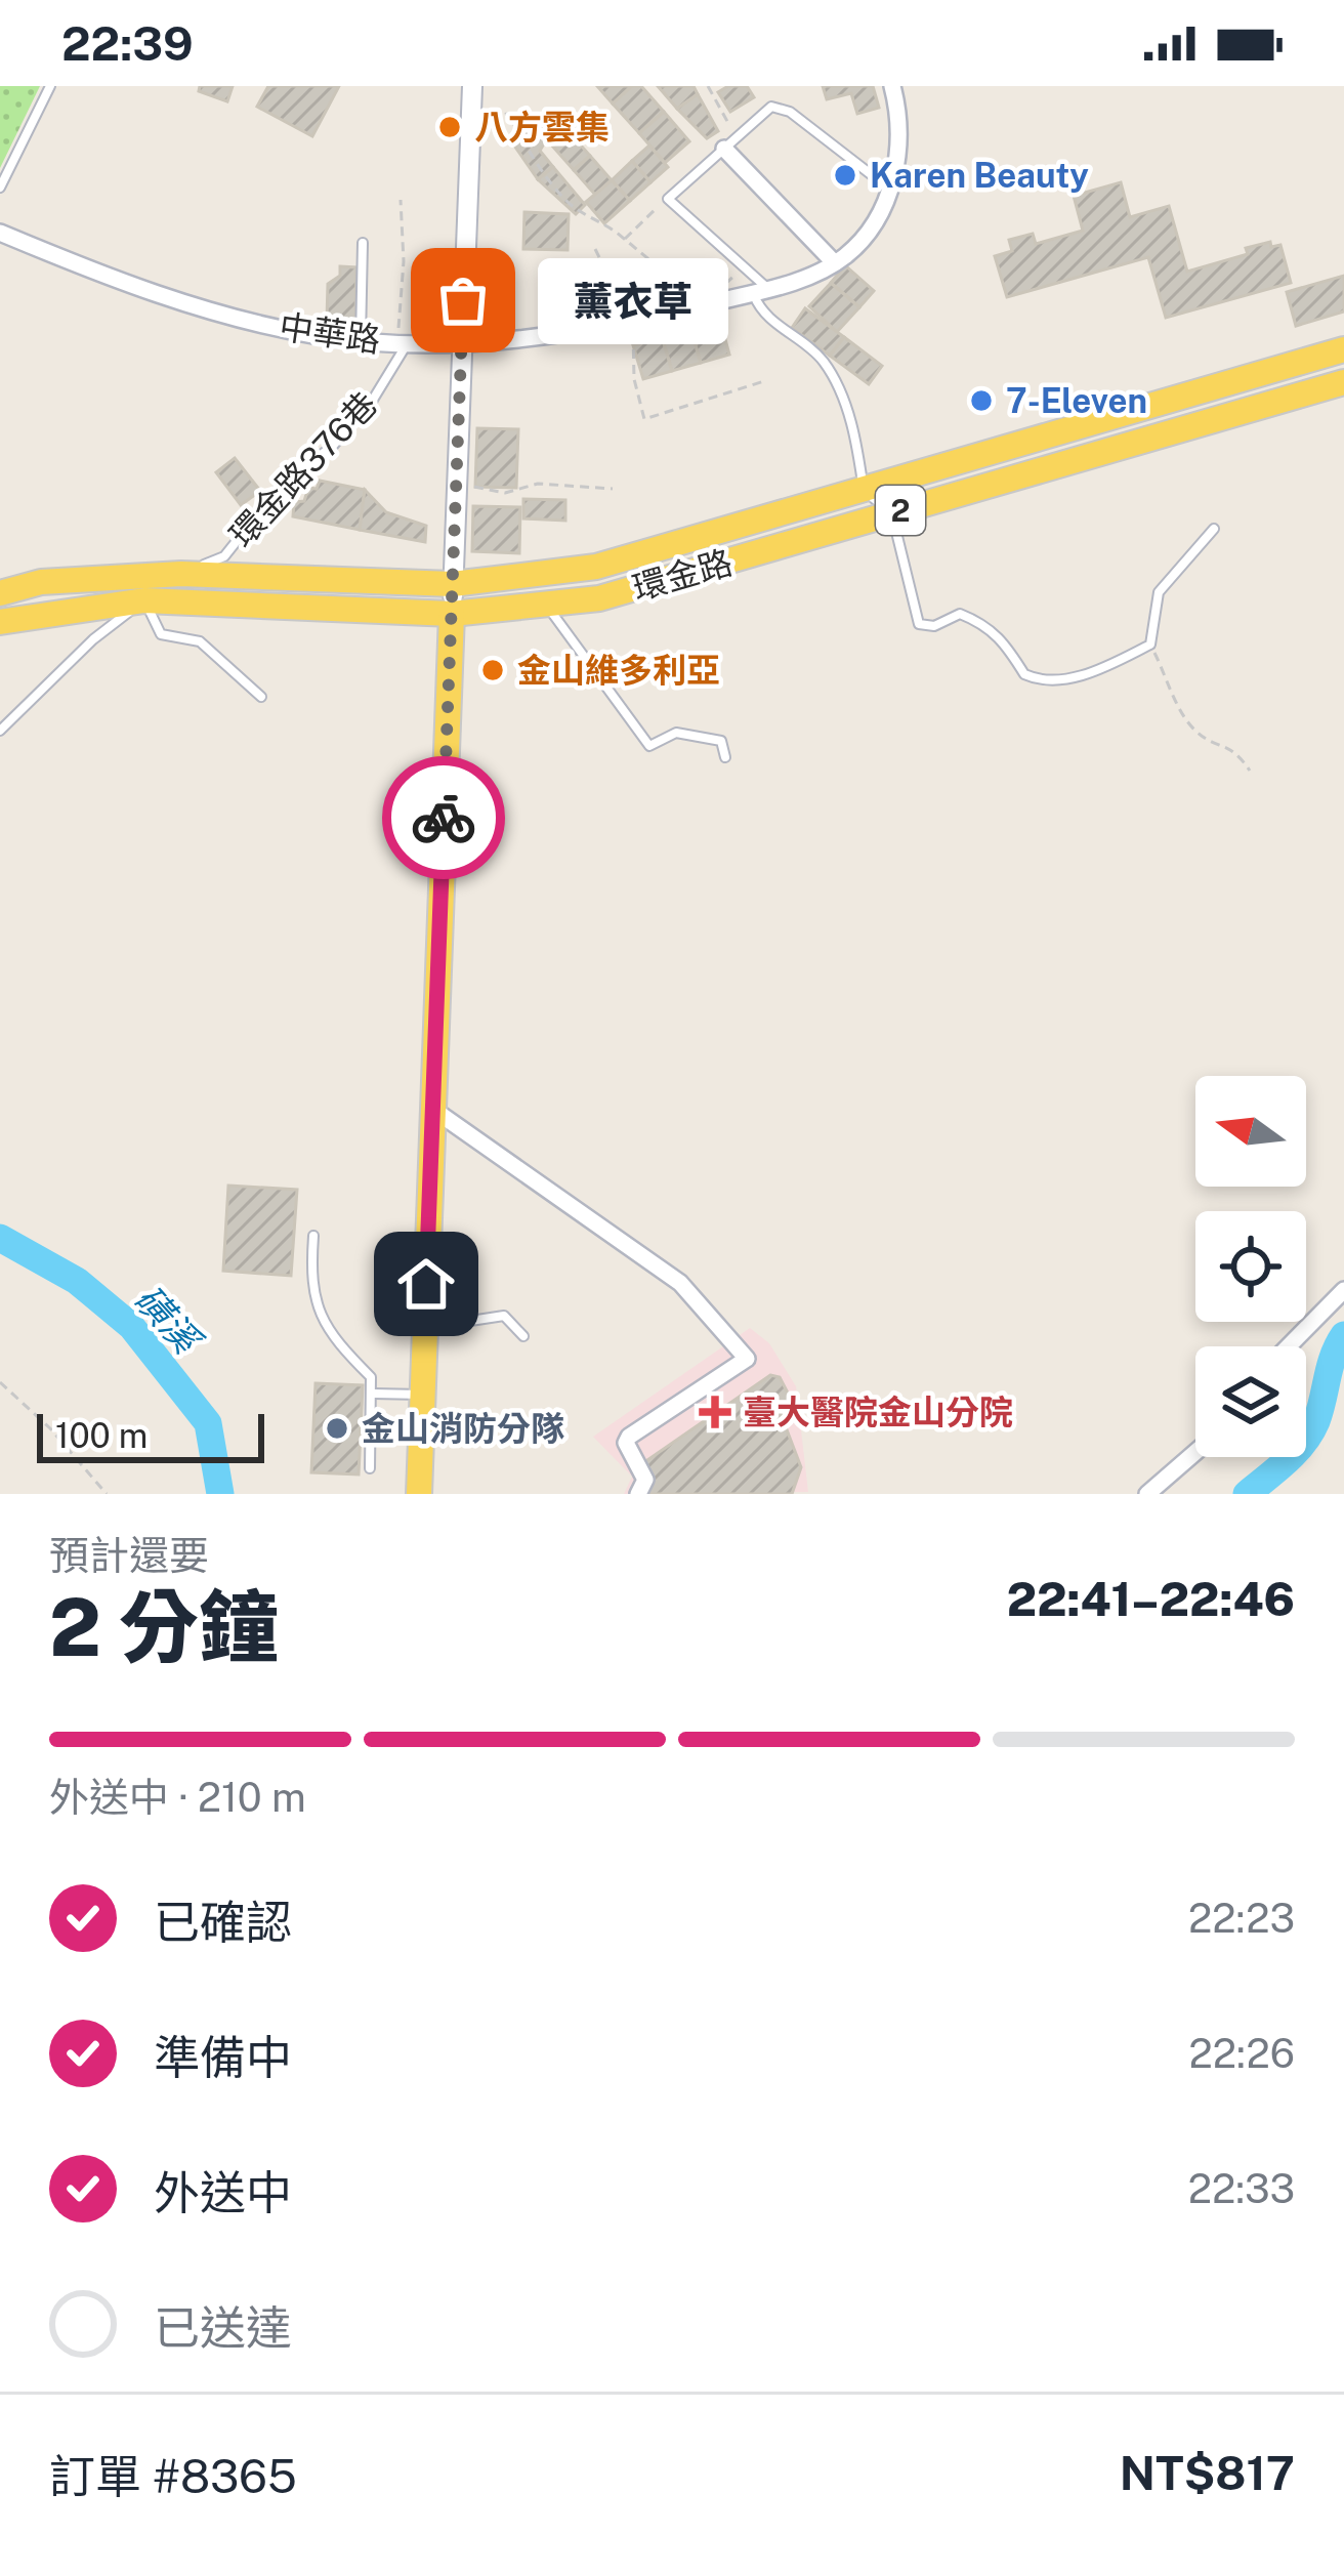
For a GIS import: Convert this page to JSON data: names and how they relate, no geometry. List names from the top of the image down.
{
  "streets": {
    "main road": ["2", "環金路"],
    "street": ["中華路"],
    "lane": ["環金路376巷"]
  },
  "crossings": [
    ["中華路", "環金路376巷"],
    ["環金路376巷", "環金路"]
  ],
  "water": ["磺溪"],
  "places": {
    "other": [
      "八方雲集",
      "Karen Beauty",
      "薰衣草",
      "7-Eleven",
      "金山維多利亞",
      "金山消防分隊"
    ],
    "health": ["臺大醫院金山分院"]
  },
  "scale_bar": "100 m",
  "north": "left",
  "page": {
    "status": "22:39",
    "bubble": "薰衣草",
    "scale": "100 m",
    "heading": ["2 分鐘", "預計還要", "22:41–22:46"],
    "panel": ["訂單 #8365", "NT$817"],
    "bar": "外送中 · 210 m",
    "list": [
      ["已確認", "22:23"],
      ["準備中", "22:26"],
      ["外送中", "22:33"],
      "已送達"
    ]
  }
}
